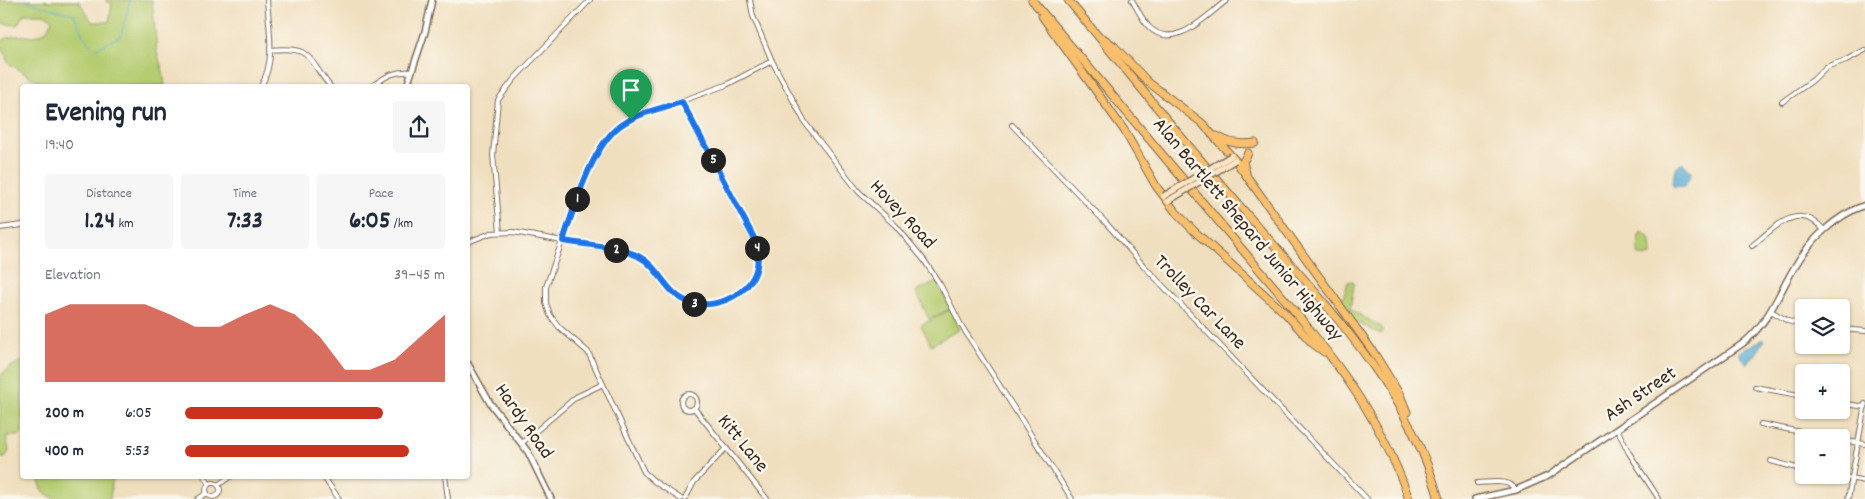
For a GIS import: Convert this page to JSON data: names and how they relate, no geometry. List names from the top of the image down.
{
  "streets": {
    "highway": ["Alan Bartlett Shepard Junior Highway"],
    "street": [
      "Hovey Road",
      "Trolley Car Lane",
      "Ash Street",
      "Hardy Road",
      "Kitt Lane"
    ]
  },
  "page": {
    "heading": ["Evening run", "19:40"],
    "pins": [
      "5",
      "1",
      "4",
      "2",
      "3"
    ],
    "stats": [
      ["Distance", "1.24 km"],
      ["Time", "7:33"],
      ["Pace", "6:05 /km"]
    ],
    "chart": ["Elevation", "39–45 m"],
    "map_buttons": ["+", "−"],
    "list": [
      {
        "name": "200 m",
        "note": "6:05"
      },
      {
        "name": "400 m",
        "note": "5:53"
      }
    ]
  }
}
